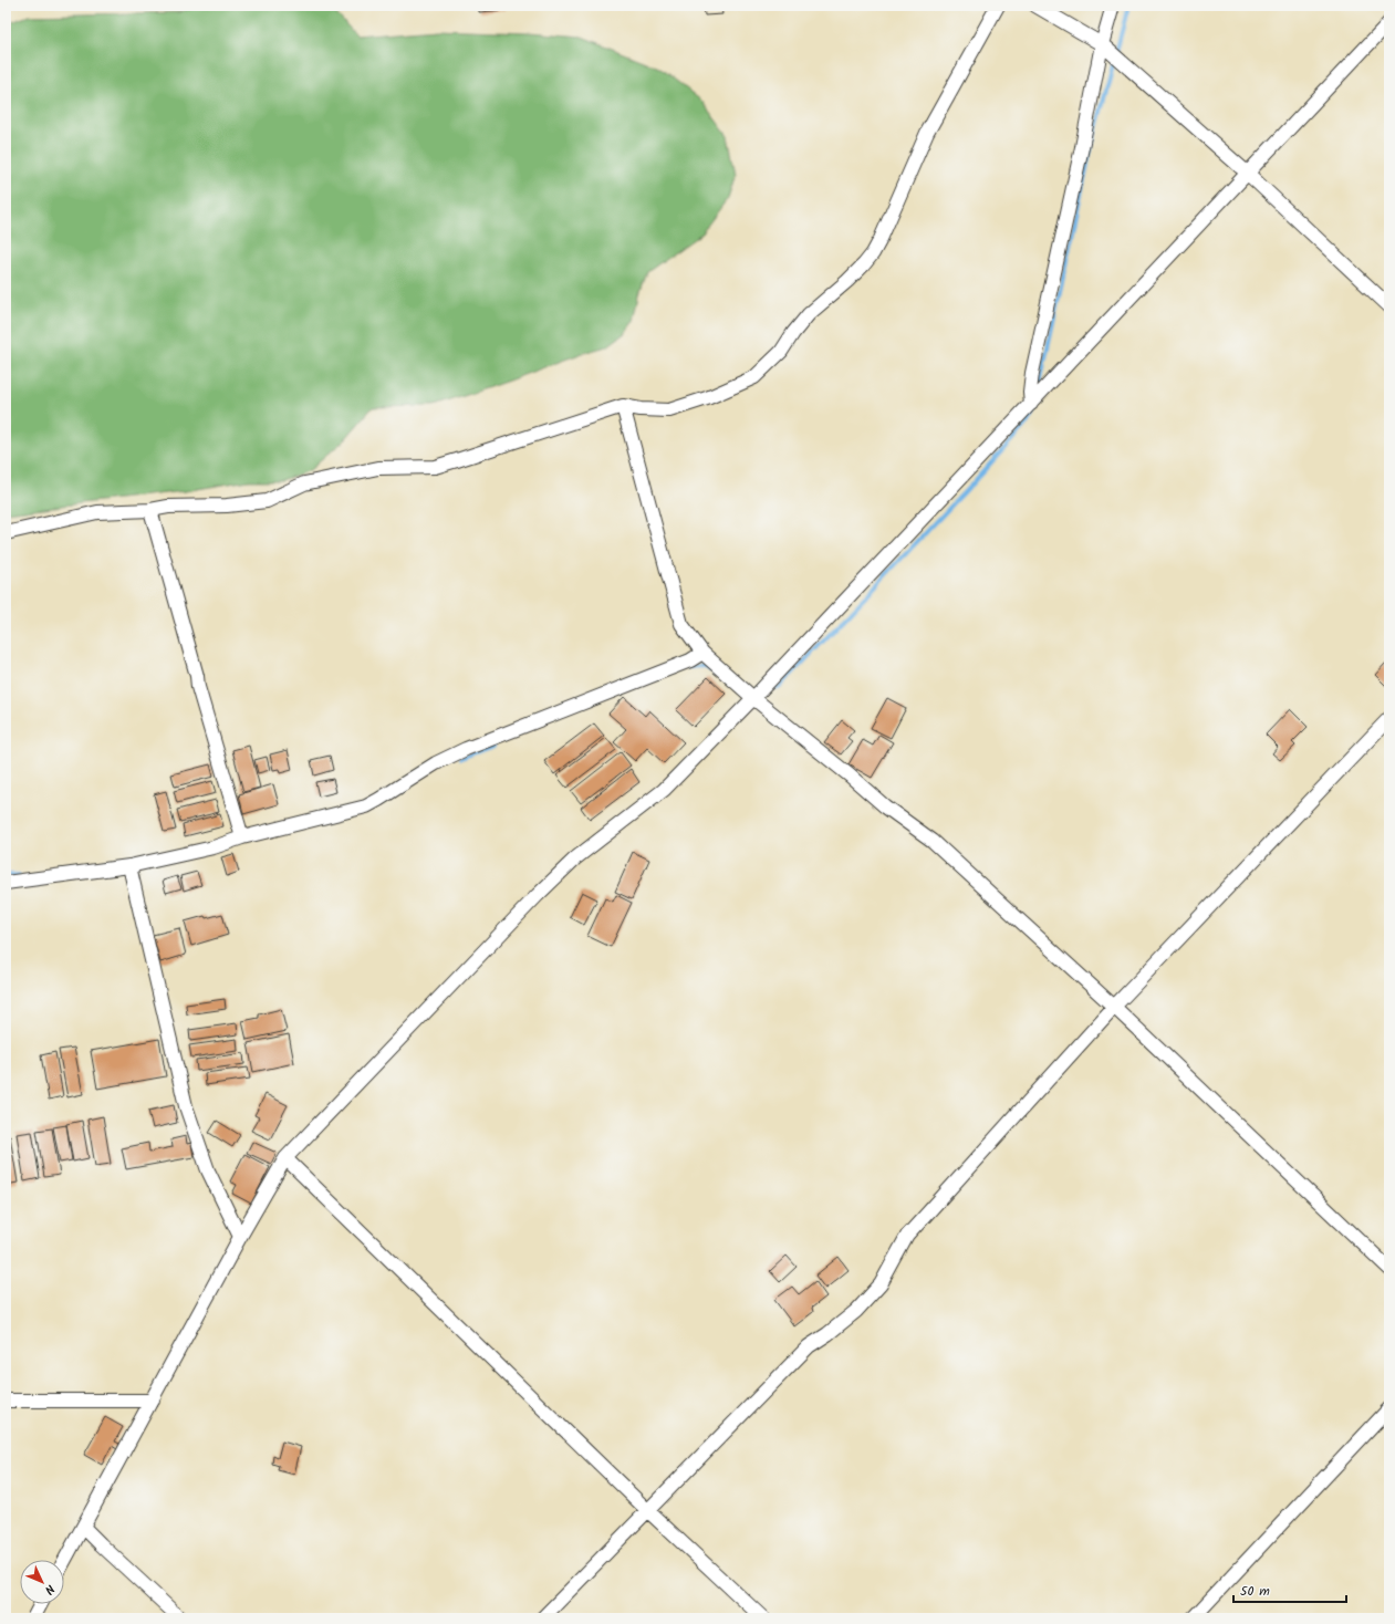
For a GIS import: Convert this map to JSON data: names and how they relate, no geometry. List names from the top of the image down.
{
  "scale_bar": "50 m",
  "north": "bottom right"
}
